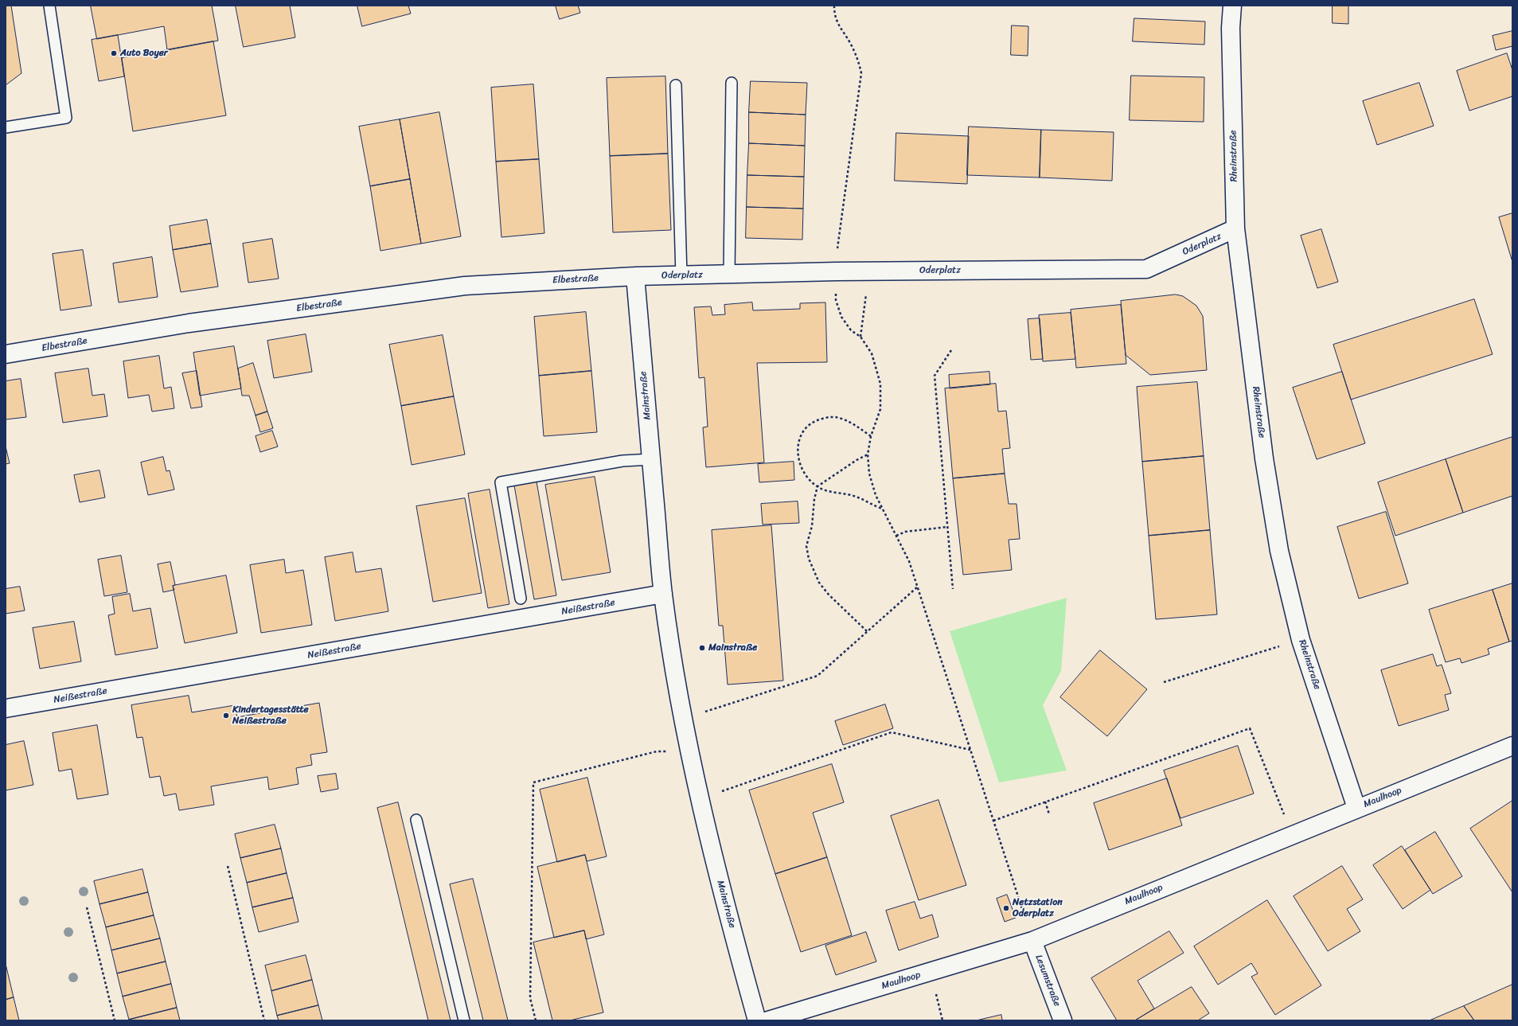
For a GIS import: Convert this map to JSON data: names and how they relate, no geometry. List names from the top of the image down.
{
  "streets": {
    "street": [
      "Rheinstraße",
      "Oderplatz",
      "Elbestraße",
      "Mainstraße",
      "Neißestraße",
      "Maulhoop",
      "Lesumstraße"
    ]
  },
  "crossings": [
    ["Rheinstraße", "Oderplatz"],
    ["Rheinstraße", "Maulhoop"],
    ["Oderplatz", "Elbestraße"],
    ["Oderplatz", "Mainstraße"],
    ["Elbestraße", "Mainstraße"],
    ["Mainstraße", "Neißestraße"],
    ["Maulhoop", "Lesumstraße"]
  ],
  "places": [
    "Auto Boyer",
    "Mainstraße",
    "Kindertagesstätte Neißestraße",
    "Netzstation Oderplatz"
  ]
}
